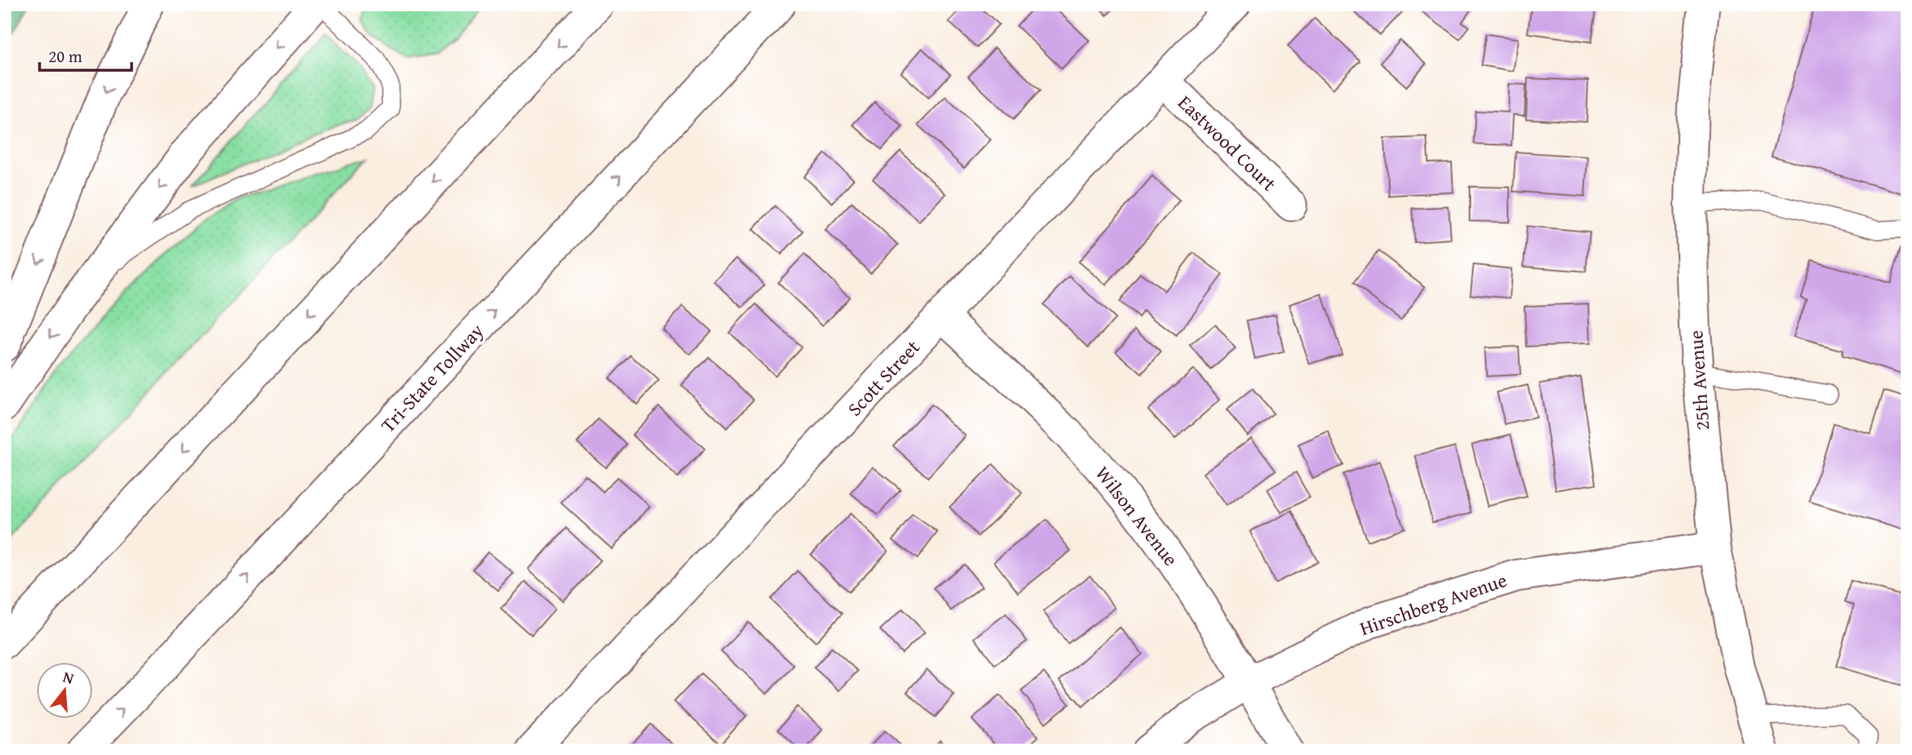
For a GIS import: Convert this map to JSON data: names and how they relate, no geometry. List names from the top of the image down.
{
  "streets": {
    "main road": [
      "Eastwood Court",
      "Tri-State Tollway",
      "Scott Street",
      "25th Avenue",
      "Wilson Avenue",
      "Hirschberg Avenue"
    ]
  },
  "crossings": [
    ["Eastwood Court", "Scott Street"],
    ["Scott Street", "Wilson Avenue"],
    ["25th Avenue", "Hirschberg Avenue"],
    ["Wilson Avenue", "Hirschberg Avenue"]
  ],
  "scale_bar": "20 m",
  "north": "top"
}
